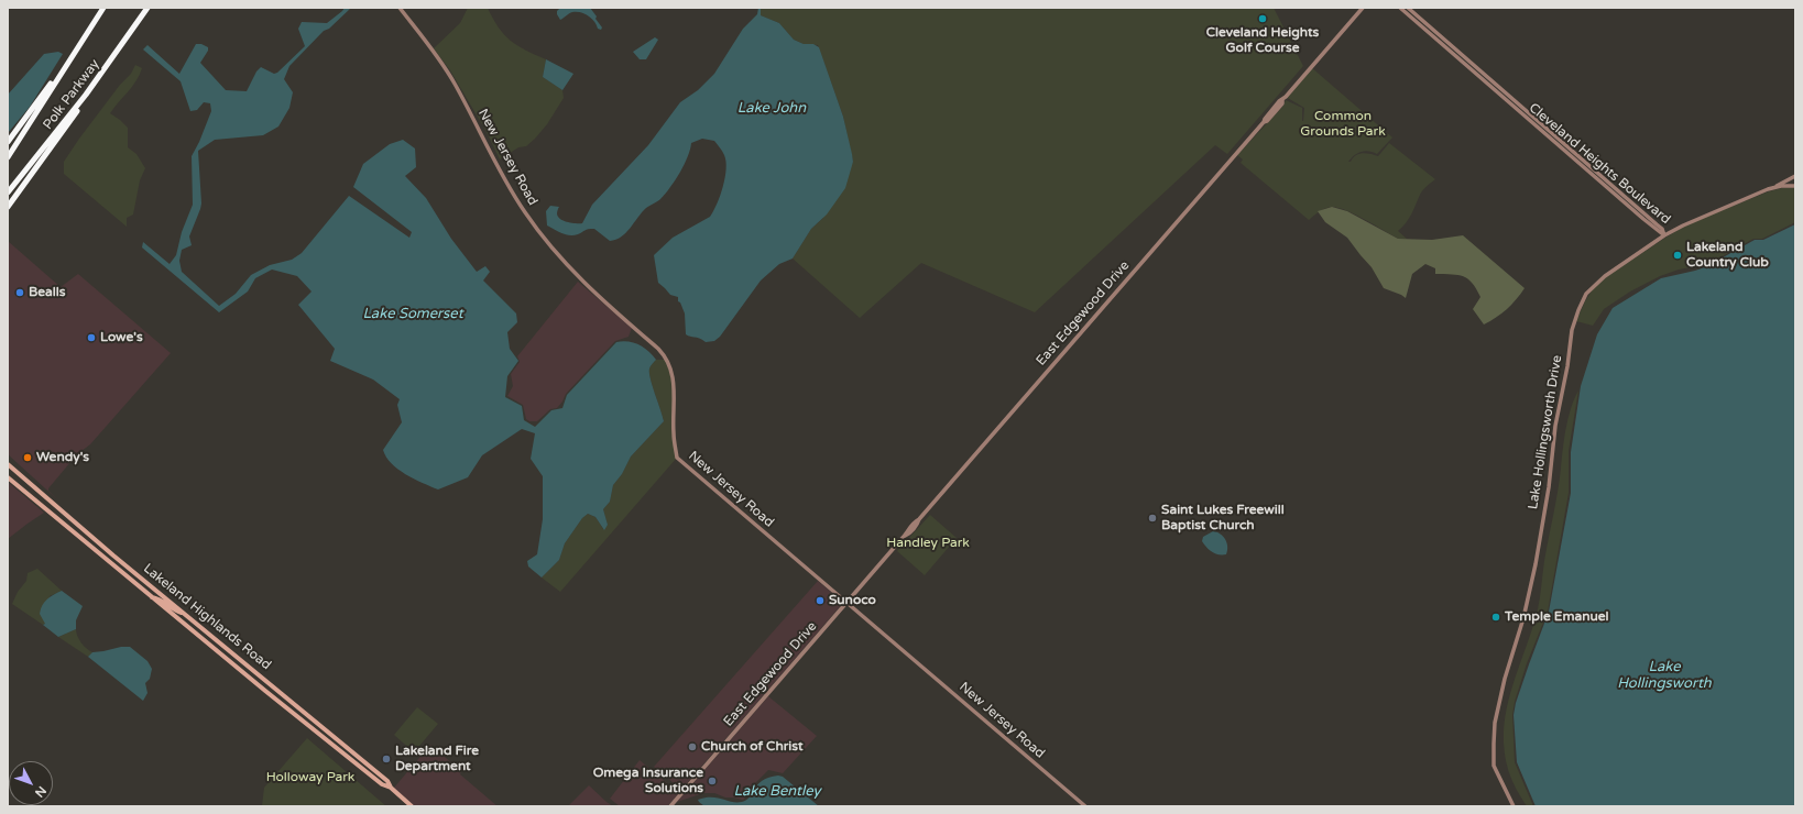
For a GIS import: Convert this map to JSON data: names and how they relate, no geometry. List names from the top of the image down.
{
  "streets": {
    "highway": ["Polk Parkway"],
    "main road": ["Lakeland Highlands Road"],
    "street": [
      "New Jersey Road",
      "Cleveland Heights Boulevard",
      "East Edgewood Drive",
      "Lake Hollingsworth Drive"
    ]
  },
  "crossings": [
    ["New Jersey Road", "East Edgewood Drive"],
    ["Cleveland Heights Boulevard", "Lake Hollingsworth Drive"]
  ],
  "water": [
    "Lake John",
    "Lake Somerset",
    "Lake Hollingsworth",
    "Lake Bentley"
  ],
  "parks": ["Common Grounds Park", "Handley Park", "Holloway Park"],
  "places": [
    "Cleveland Heights Golf Course",
    "Lakeland Country Club",
    "Bealls",
    "Lowe's",
    "Wendy's",
    "Saint Lukes Freewill Baptist Church",
    "Sunoco",
    "Temple Emanuel",
    "Church of Christ",
    "Lakeland Fire Department",
    "Omega Insurance Solutions"
  ],
  "north": "bottom right"
}
